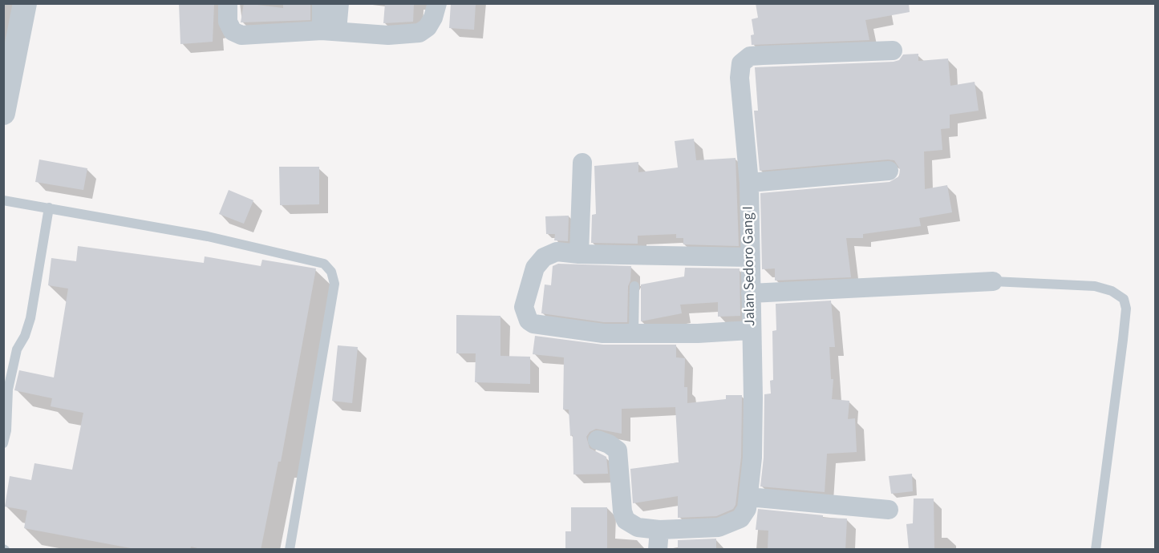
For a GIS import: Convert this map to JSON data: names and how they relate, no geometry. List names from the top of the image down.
{
  "streets": {
    "street": ["Jalan Sedoro Gang I"]
  }
}
